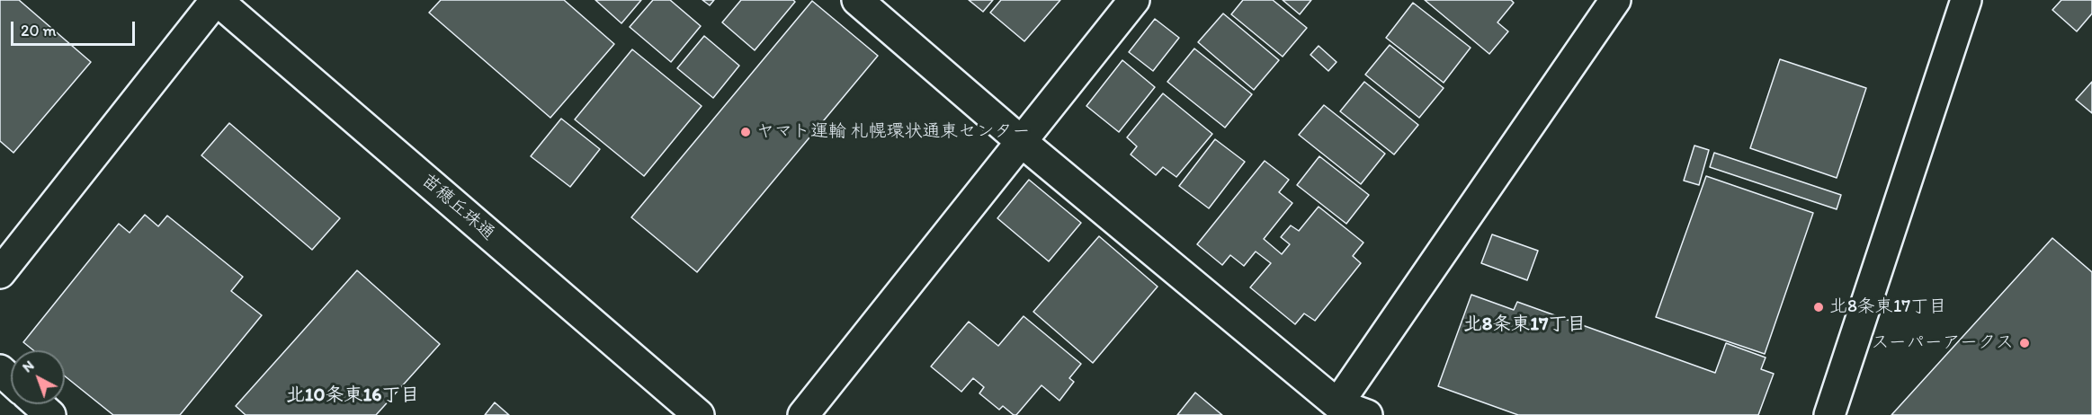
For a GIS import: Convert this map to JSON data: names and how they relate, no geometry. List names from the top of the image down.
{
  "streets": {
    "street": ["苗穂丘珠通"]
  },
  "districts": ["北8条東17丁目", "北10条東16丁目"],
  "places": ["ヤマト運輸 札幌環状通東センター", "北8条東17丁目", "スーパーアークス"],
  "scale_bar": "20 m",
  "north": "top left"
}
